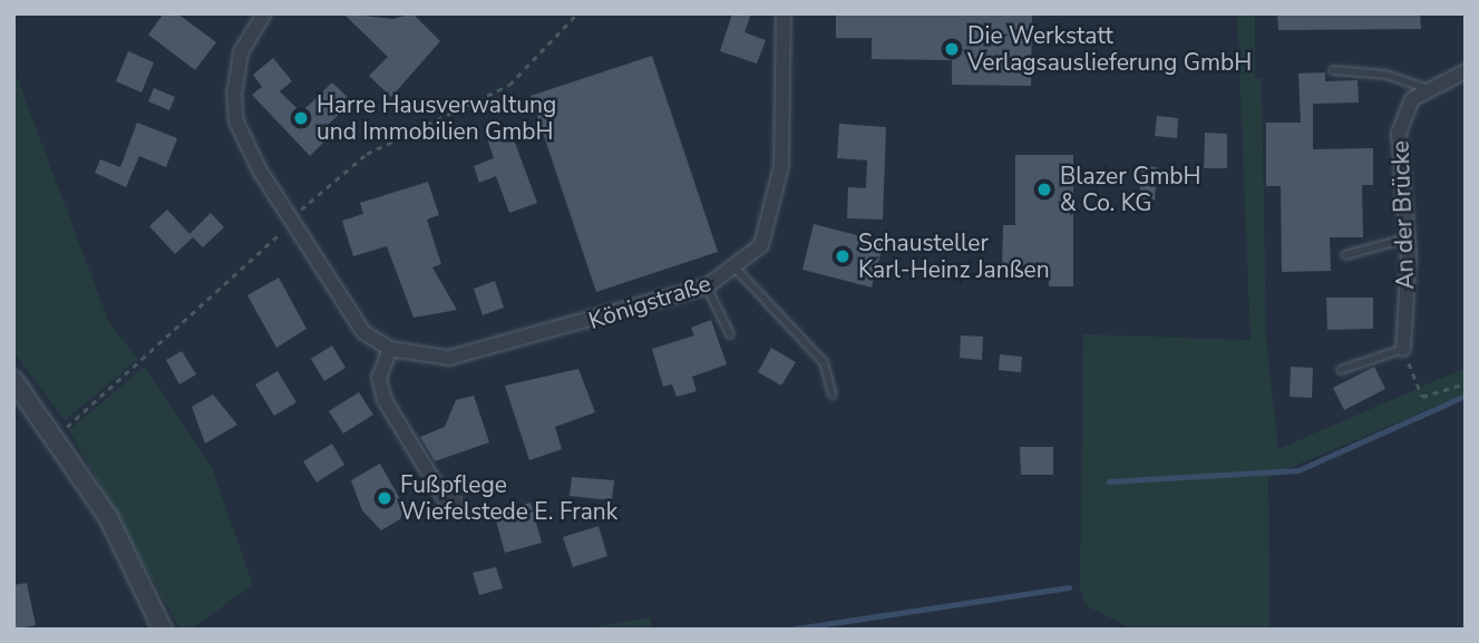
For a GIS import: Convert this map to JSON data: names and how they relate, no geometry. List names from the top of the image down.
{
  "streets": {
    "street": ["An der Brücke", "Königstraße"]
  },
  "places": [
    "Die Werkstatt Verlagsauslieferung GmbH",
    "Harre Hausverwaltung und Immobilien GmbH",
    "Blazer GmbH & Co. KG",
    "Schausteller Karl-Heinz Janßen",
    "Fußpflege Wiefelstede E. Frank"
  ]
}
